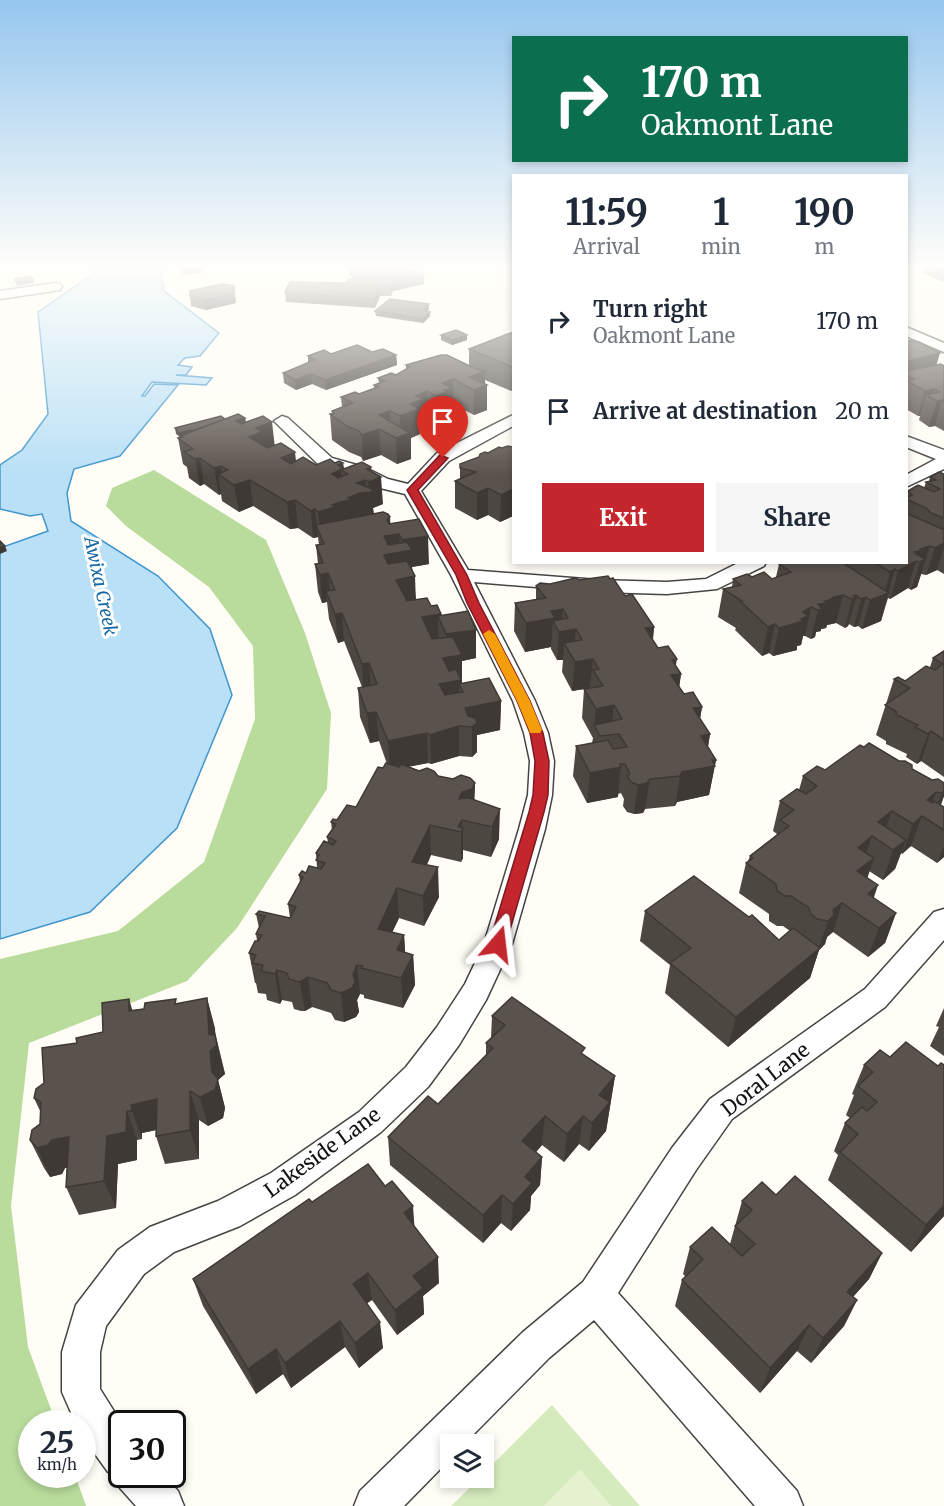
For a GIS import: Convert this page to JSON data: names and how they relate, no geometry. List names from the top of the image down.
{
  "streets": {
    "street": ["Doral Lane", "Lakeside Lane"]
  },
  "water": ["Awixa Creek"],
  "page": {
    "turn": ["170 m", "Oakmont Lane"],
    "eta": [
      "11:59",
      "Arrival",
      "1",
      "min",
      "190",
      "m"
    ],
    "list": [
      {
        "name": "Turn right",
        "note": "Oakmont Lane",
        "value": "170 m"
      },
      {
        "name": "Arrive at destination",
        "value": "20 m"
      }
    ],
    "buttons": ["Exit", "Share"],
    "speed": "25 km/h",
    "limit": "30"
  }
}
